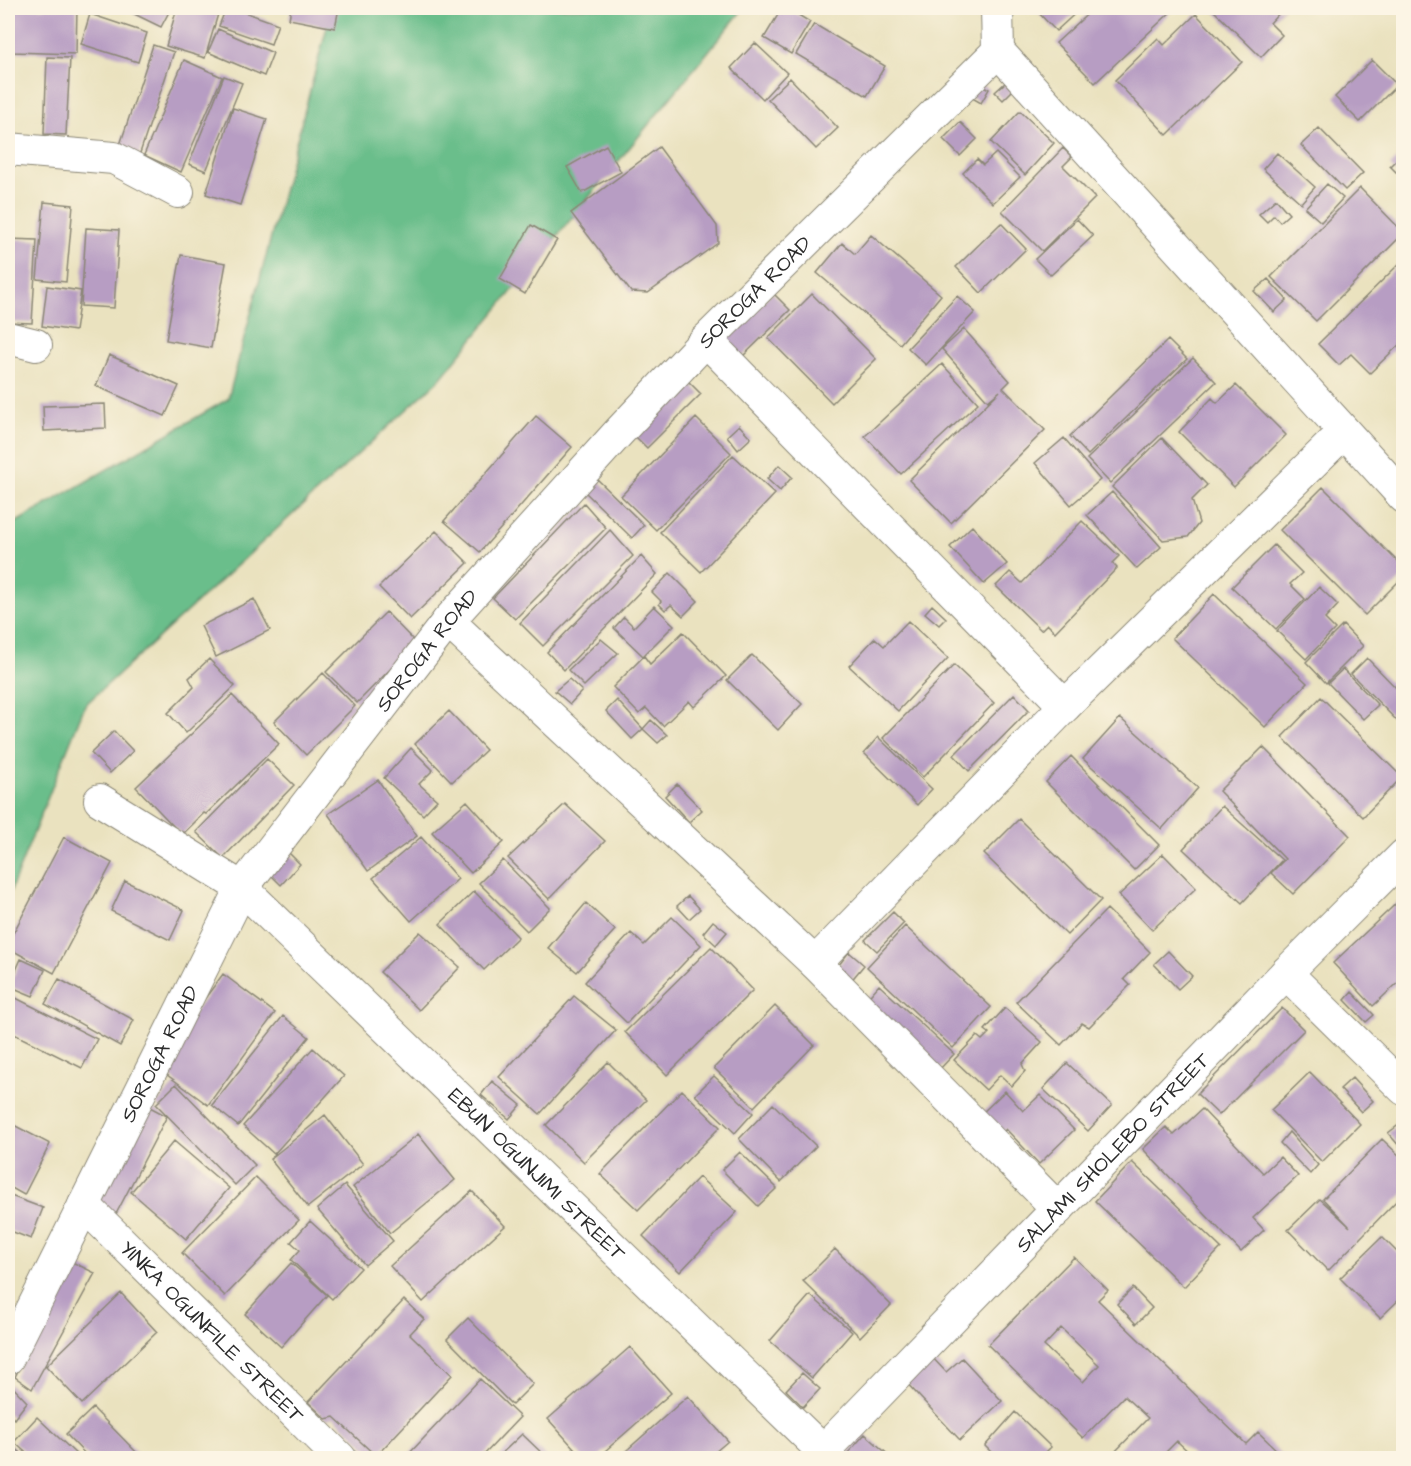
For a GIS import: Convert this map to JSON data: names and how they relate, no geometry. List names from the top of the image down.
{
  "streets": {
    "street": [
      "SOROGA ROAD",
      "SALAMI SHOLEBO STREET",
      "EBUN OGUNJIMI STREET",
      "YINKA OGUNFILE STREET"
    ]
  },
  "crossings": [
    ["SOROGA ROAD", "EBUN OGUNJIMI STREET"],
    ["SOROGA ROAD", "YINKA OGUNFILE STREET"],
    ["SALAMI SHOLEBO STREET", "EBUN OGUNJIMI STREET"]
  ]
}
